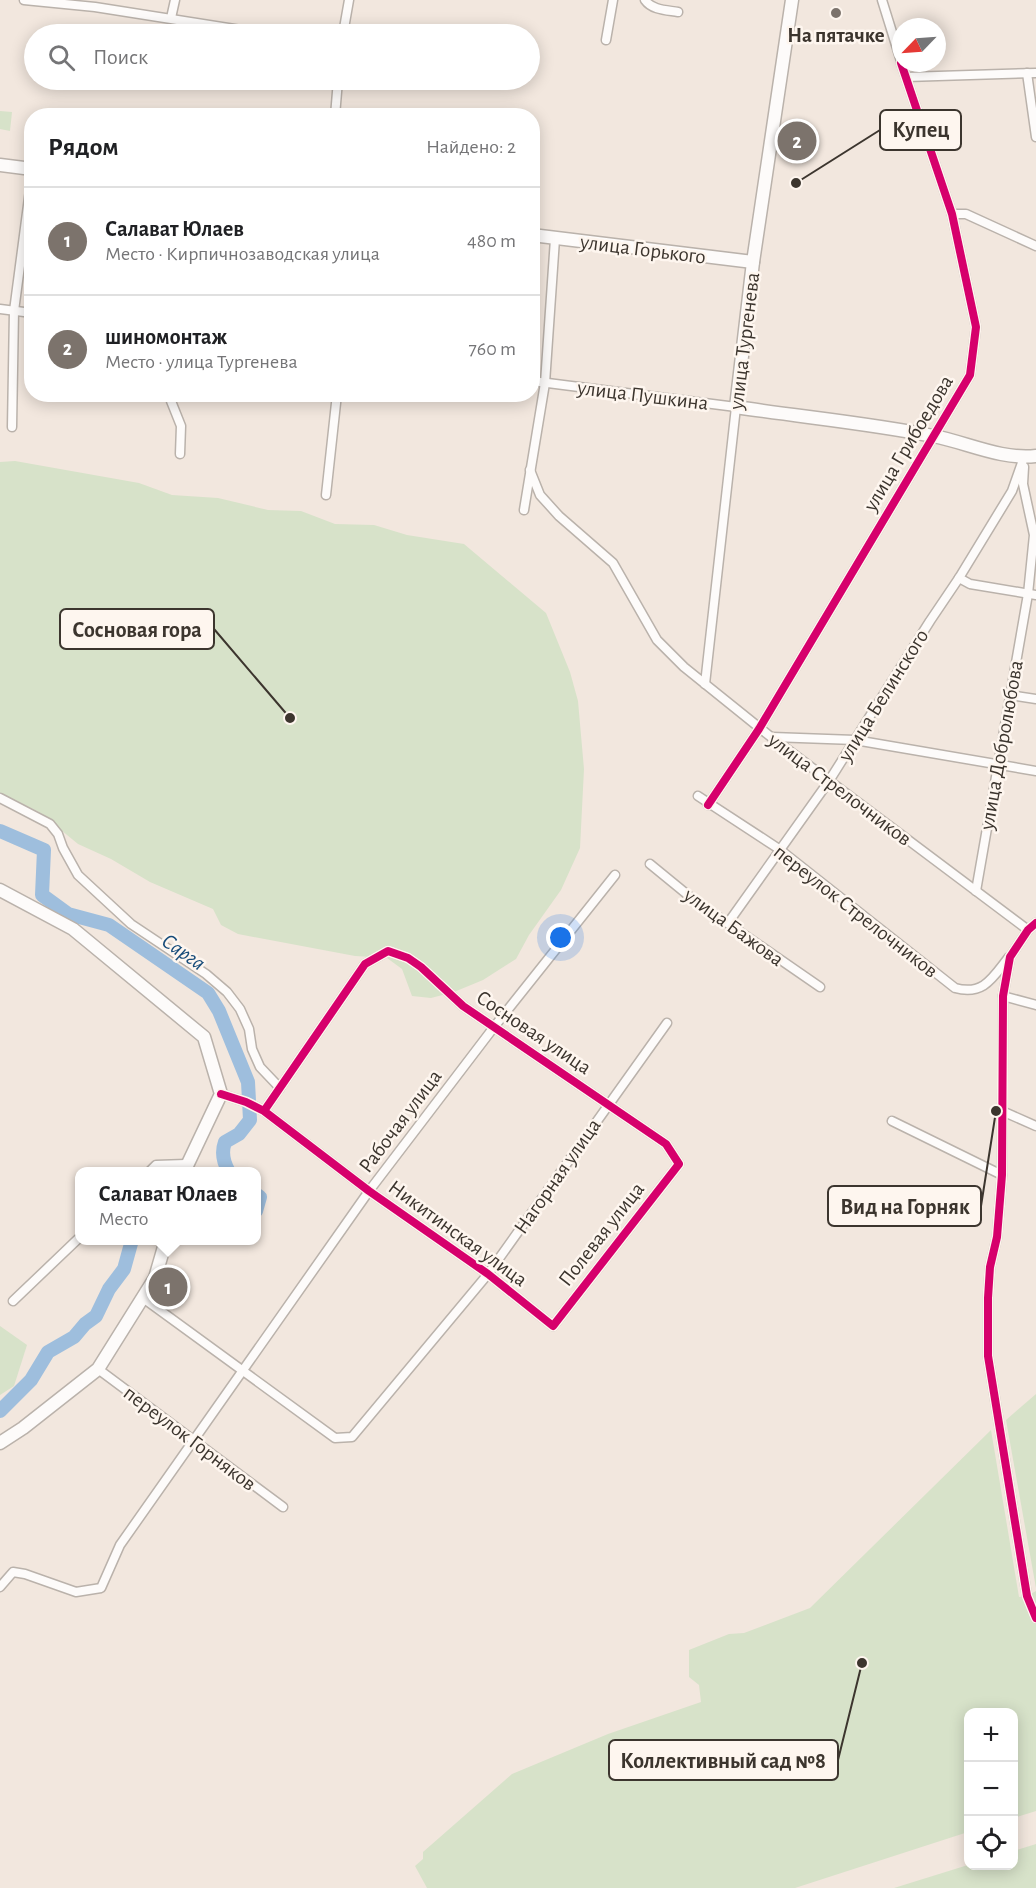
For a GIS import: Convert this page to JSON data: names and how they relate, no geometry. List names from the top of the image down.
{
  "streets": {
    "street": [
      "улица Горького",
      "улица Тургенева",
      "улица Пушкина",
      "улица Грибоедова",
      "улица Белинского",
      "улица Добролюбова",
      "улица Стрелочников",
      "переулок Стрелочников",
      "улица Бажова",
      "Сосновая улица",
      "Рабочая улица",
      "Нагорная улица",
      "Никитинская улица",
      "Полевая улица",
      "переулок Горняков"
    ]
  },
  "crossings": [
    ["улица Горького", "улица Тургенева"],
    ["улица Тургенева", "улица Пушкина"],
    ["улица Тургенева", "улица Стрелочников"],
    ["улица Пушкина", "улица Грибоедова"],
    ["улица Пушкина", "улица Белинского"],
    ["улица Пушкина", "улица Добролюбова"],
    ["улица Грибоедова", "улица Стрелочников"],
    ["улица Грибоедова", "переулок Стрелочников"],
    ["улица Белинского", "улица Добролюбова"],
    ["улица Белинского", "улица Стрелочников"],
    ["улица Белинского", "переулок Стрелочников"],
    ["улица Белинского", "улица Бажова"],
    ["улица Добролюбова", "улица Стрелочников"],
    ["улица Стрелочников", "переулок Стрелочников"],
    ["Сосновая улица", "Рабочая улица"],
    ["Сосновая улица", "Нагорная улица"],
    ["Сосновая улица", "Полевая улица"],
    ["Рабочая улица", "Нагорная улица"],
    ["Рабочая улица", "Никитинская улица"],
    ["Рабочая улица", "переулок Горняков"],
    ["Нагорная улица", "Никитинская улица"],
    ["Никитинская улица", "Полевая улица"]
  ],
  "water": ["Сарга"],
  "places": [
    "На пятачке",
    "Купец",
    "Сосновая гора",
    "Вид на Горняк",
    "Коллективный сад №8"
  ],
  "north": "bottom left",
  "page": {
    "search": "Поиск",
    "heading": ["Рядом", "Найдено: 2"],
    "pins": ["2", "1"],
    "list": [
      {
        "mark": "1",
        "name": "Салават Юлаев",
        "note": "Место · Кирпичнозаводская улица",
        "value": "480 m"
      },
      {
        "mark": "2",
        "name": "шиномонтаж",
        "note": "Место · улица Тургенева",
        "value": "760 m"
      }
    ],
    "popup": ["Салават Юлаев", "Место"],
    "map_buttons": ["+", "−"]
  }
}
